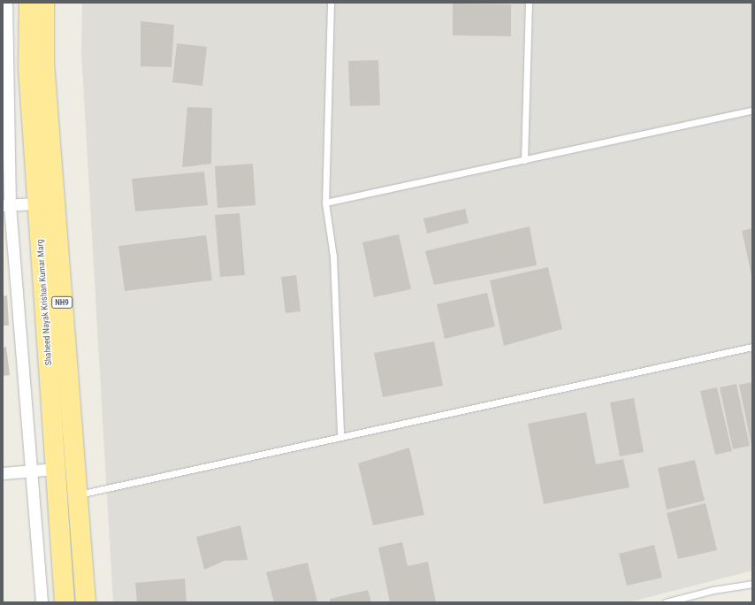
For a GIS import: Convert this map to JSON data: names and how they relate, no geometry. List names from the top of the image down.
{
  "streets": {
    "highway": ["Shaheed Nayak Krishan Kumar Marg", "NH9"]
  },
  "crossings": [
    ["Shaheed Nayak Krishan Kumar Marg", "NH9"]
  ]
}
